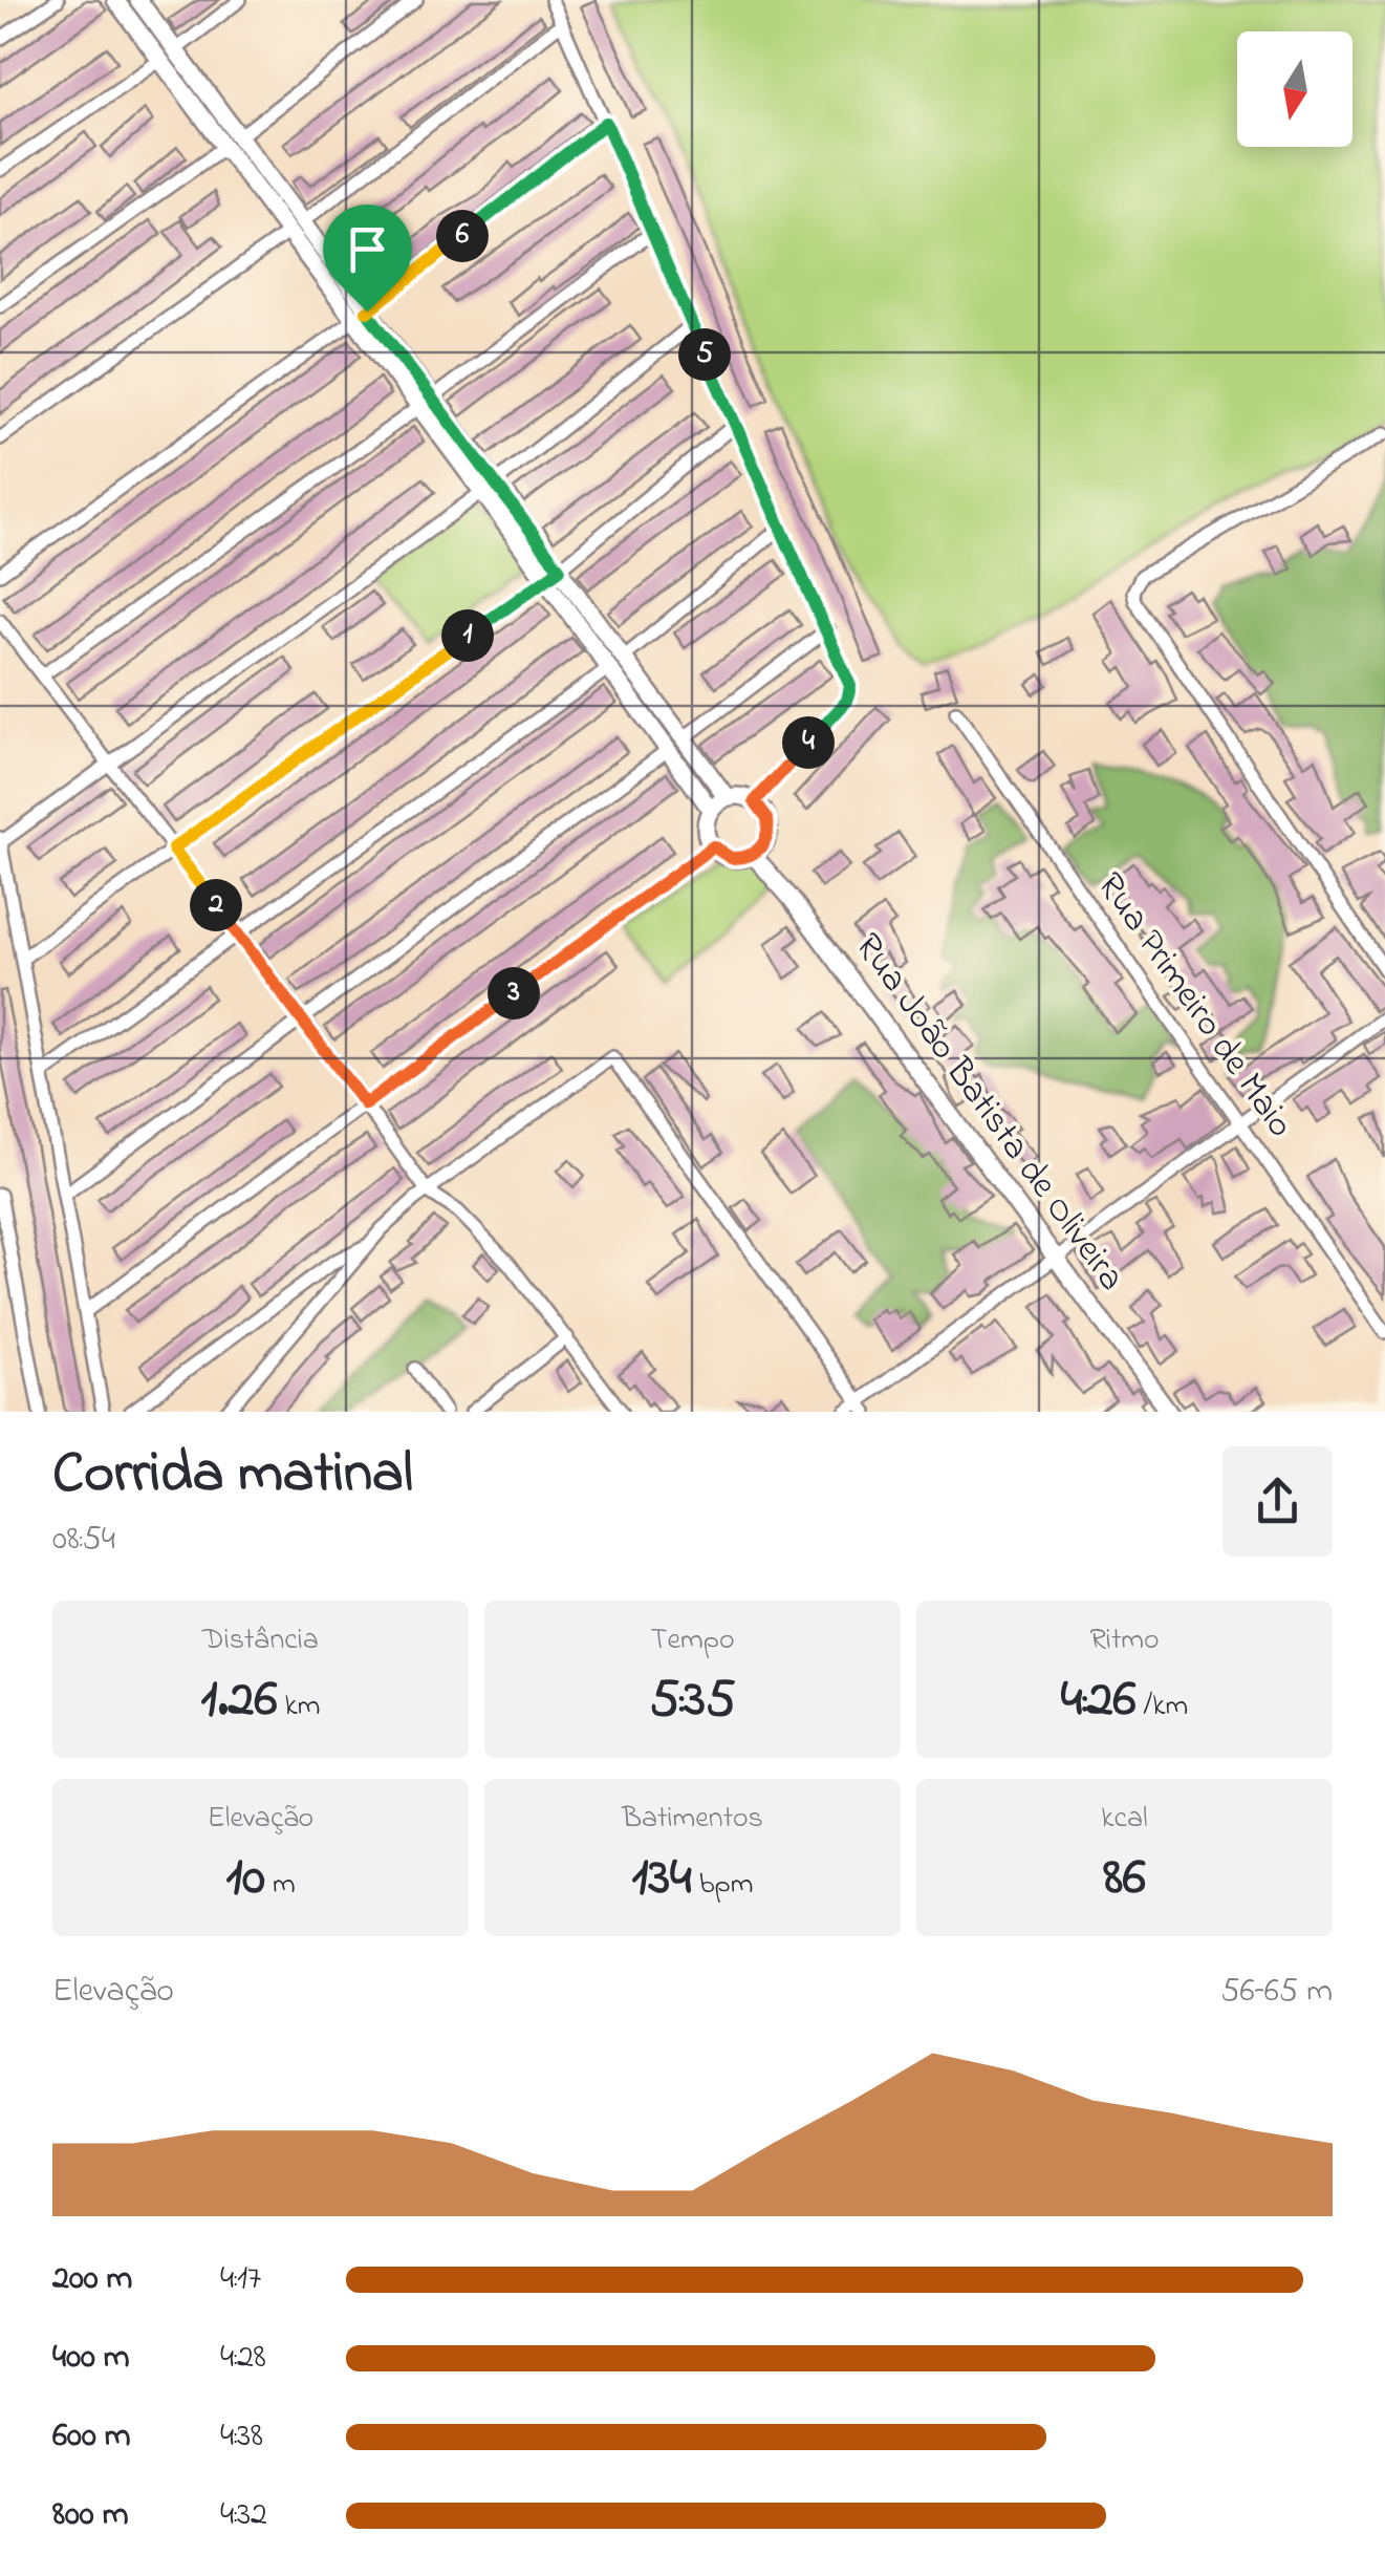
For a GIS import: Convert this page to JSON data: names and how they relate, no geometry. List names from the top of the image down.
{
  "streets": {
    "street": ["Rua Primeiro de Maio", "Rua João Batista de Oliveira"]
  },
  "north": "bottom",
  "page": {
    "pins": [
      "6",
      "5",
      "1",
      "4",
      "2",
      "3"
    ],
    "heading": ["Corrida matinal", "08:54"],
    "stats": [
      ["Distância", "1.26 km"],
      ["Tempo", "5:35"],
      ["Ritmo", "4:26 /km"],
      ["Elevação", "10 m"],
      ["Batimentos", "134 bpm"],
      ["kcal", "86"]
    ],
    "chart": ["Elevação", "56–65 m"],
    "list": [
      {
        "name": "200 m",
        "note": "4:17"
      },
      {
        "name": "400 m",
        "note": "4:28"
      },
      {
        "name": "600 m",
        "note": "4:38"
      },
      {
        "name": "800 m",
        "note": "4:32"
      }
    ]
  }
}
